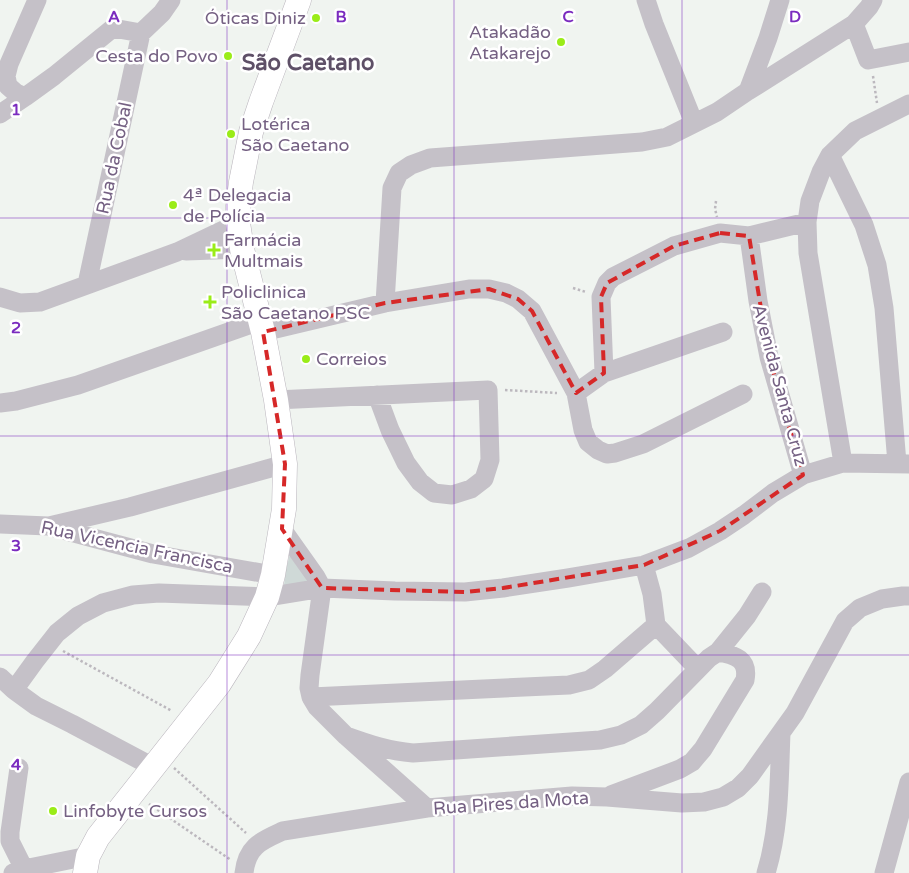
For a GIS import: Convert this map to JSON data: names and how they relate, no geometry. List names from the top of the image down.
{
  "streets": {
    "street": [
      "Rua da Cobal",
      "Avenida Santa Cruz",
      "Rua Vicencia Francisca",
      "Rua Pires da Mota"
    ]
  },
  "districts": ["São Caetano"],
  "places": {
    "other": [
      "Óticas Diniz",
      "Atakadão Atakarejo",
      "Cesta do Povo",
      "Lotérica São Caetano",
      "4ª Delegacia de Polícia",
      "Correios",
      "Linfobyte Cursos"
    ],
    "health": ["Farmácia Multmais", "Policlinica São Caetano PSC"]
  },
  "grid": {
    "columns": [
      "A",
      "B",
      "C",
      "D"
    ],
    "rows": [
      "1",
      "2",
      "3",
      "4"
    ]
  }
}
